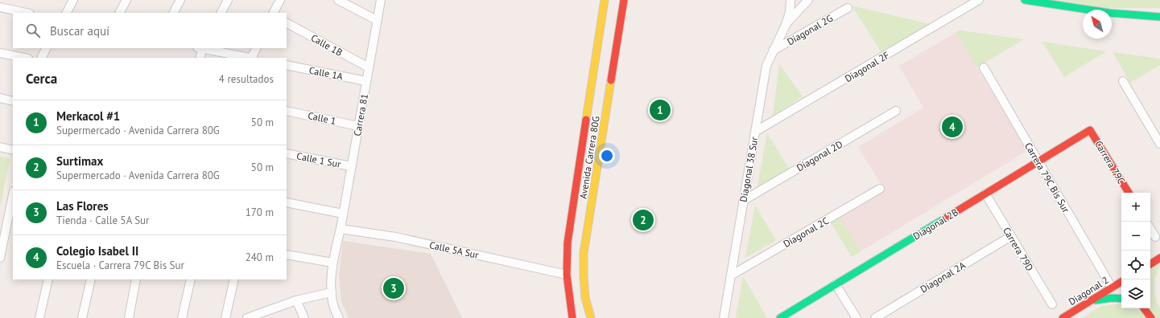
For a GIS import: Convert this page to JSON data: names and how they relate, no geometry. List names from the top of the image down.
{
  "streets": {
    "main road": [
      "Avenida Carrera 80G",
      "Carrera 79C",
      "Diagonal 2B",
      "Diagonal 2"
    ],
    "street": [
      "Diagonal 2G",
      "Calle 1B",
      "Diagonal 2F",
      "Calle 1A",
      "Carrera 81",
      "Calle 1",
      "Diagonal 2D",
      "Calle 1 Sur",
      "Diagonal 38 Sur",
      "Carrera 79C Bis Sur",
      "Diagonal 2C",
      "Carrera 79D",
      "Calle 5A Sur",
      "Diagonal 2A"
    ]
  },
  "crossings": [
    ["Diagonal 2G", "Diagonal 38 Sur"],
    ["Calle 1B", "Carrera 81"],
    ["Diagonal 2F", "Diagonal 38 Sur"],
    ["Calle 1A", "Carrera 81"],
    ["Carrera 81", "Calle 1"],
    ["Carrera 81", "Calle 1 Sur"],
    ["Carrera 81", "Calle 5A Sur"],
    ["Diagonal 2D", "Diagonal 38 Sur"],
    ["Avenida Carrera 80G", "Calle 5A Sur"],
    ["Carrera 79C", "Diagonal 2B"],
    ["Diagonal 38 Sur", "Diagonal 2C"],
    ["Carrera 79C Bis Sur", "Diagonal 2B"],
    ["Carrera 79C Bis Sur", "Diagonal 2"],
    ["Diagonal 2B", "Carrera 79D"],
    ["Carrera 79D", "Diagonal 2A"]
  ],
  "north": "top left",
  "page": {
    "search": "Buscar aquí",
    "heading": ["Cerca", "4 resultados"],
    "pins": [
      "1",
      "4",
      "2",
      "3"
    ],
    "list": [
      {
        "mark": "1",
        "name": "Merkacol #1",
        "note": "Supermercado · Avenida Carrera 80G",
        "value": "50 m"
      },
      {
        "mark": "2",
        "name": "Surtimax",
        "note": "Supermercado · Avenida Carrera 80G",
        "value": "50 m"
      },
      {
        "mark": "3",
        "name": "Las Flores",
        "note": "Tienda · Calle 5A Sur",
        "value": "170 m"
      },
      {
        "mark": "4",
        "name": "Colegio Isabel II",
        "note": "Escuela · Carrera 79C Bis Sur",
        "value": "240 m"
      }
    ],
    "map_buttons": ["+", "−"]
  }
}
